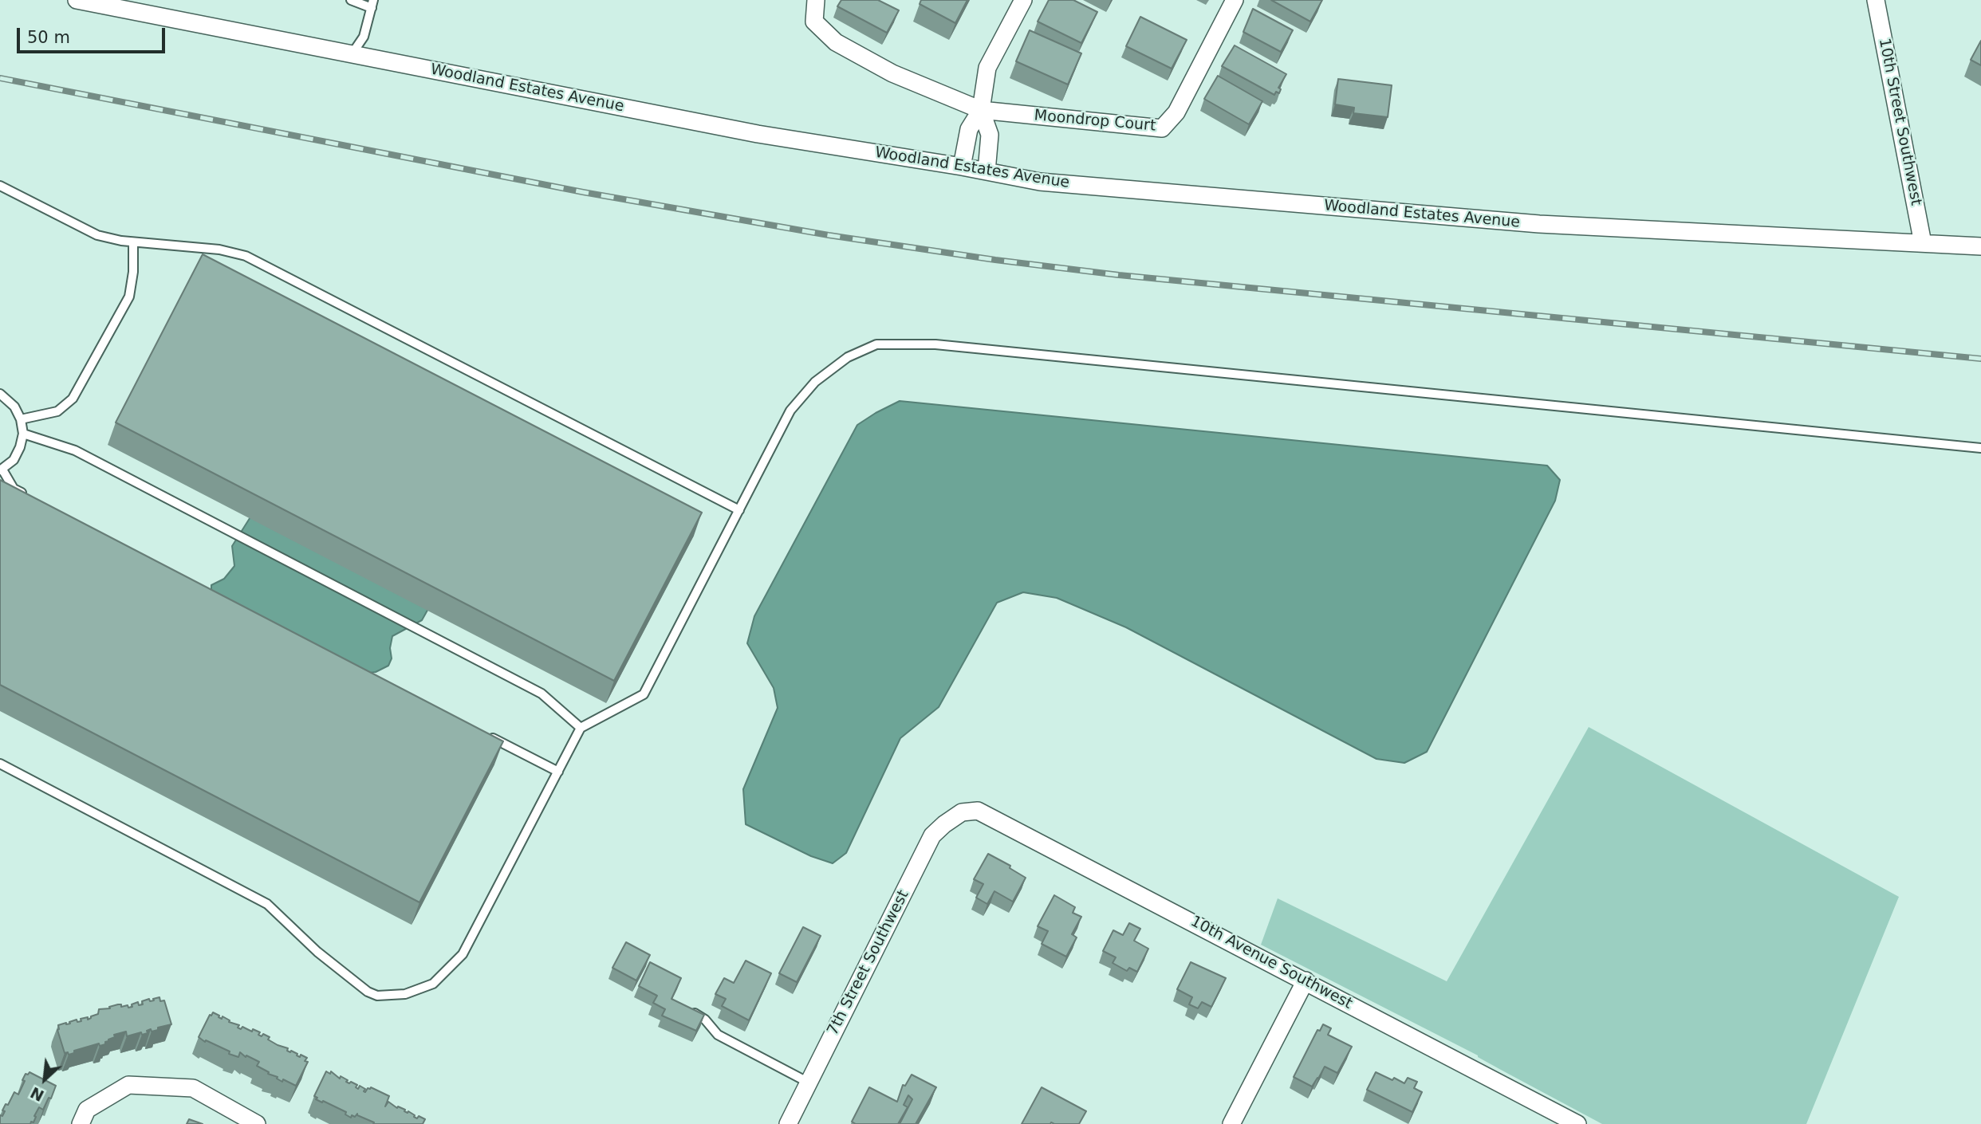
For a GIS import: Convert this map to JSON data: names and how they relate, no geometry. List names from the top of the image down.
{
  "streets": {
    "street": [
      "Woodland Estates Avenue",
      "Moondrop Court",
      "10th Street Southwest",
      "7th Street Southwest",
      "10th Avenue Southwest"
    ]
  },
  "crossings": [
    ["Woodland Estates Avenue", "10th Street Southwest"],
    ["7th Street Southwest", "10th Avenue Southwest"]
  ],
  "scale_bar": "50 m",
  "north": "bottom left"
}
